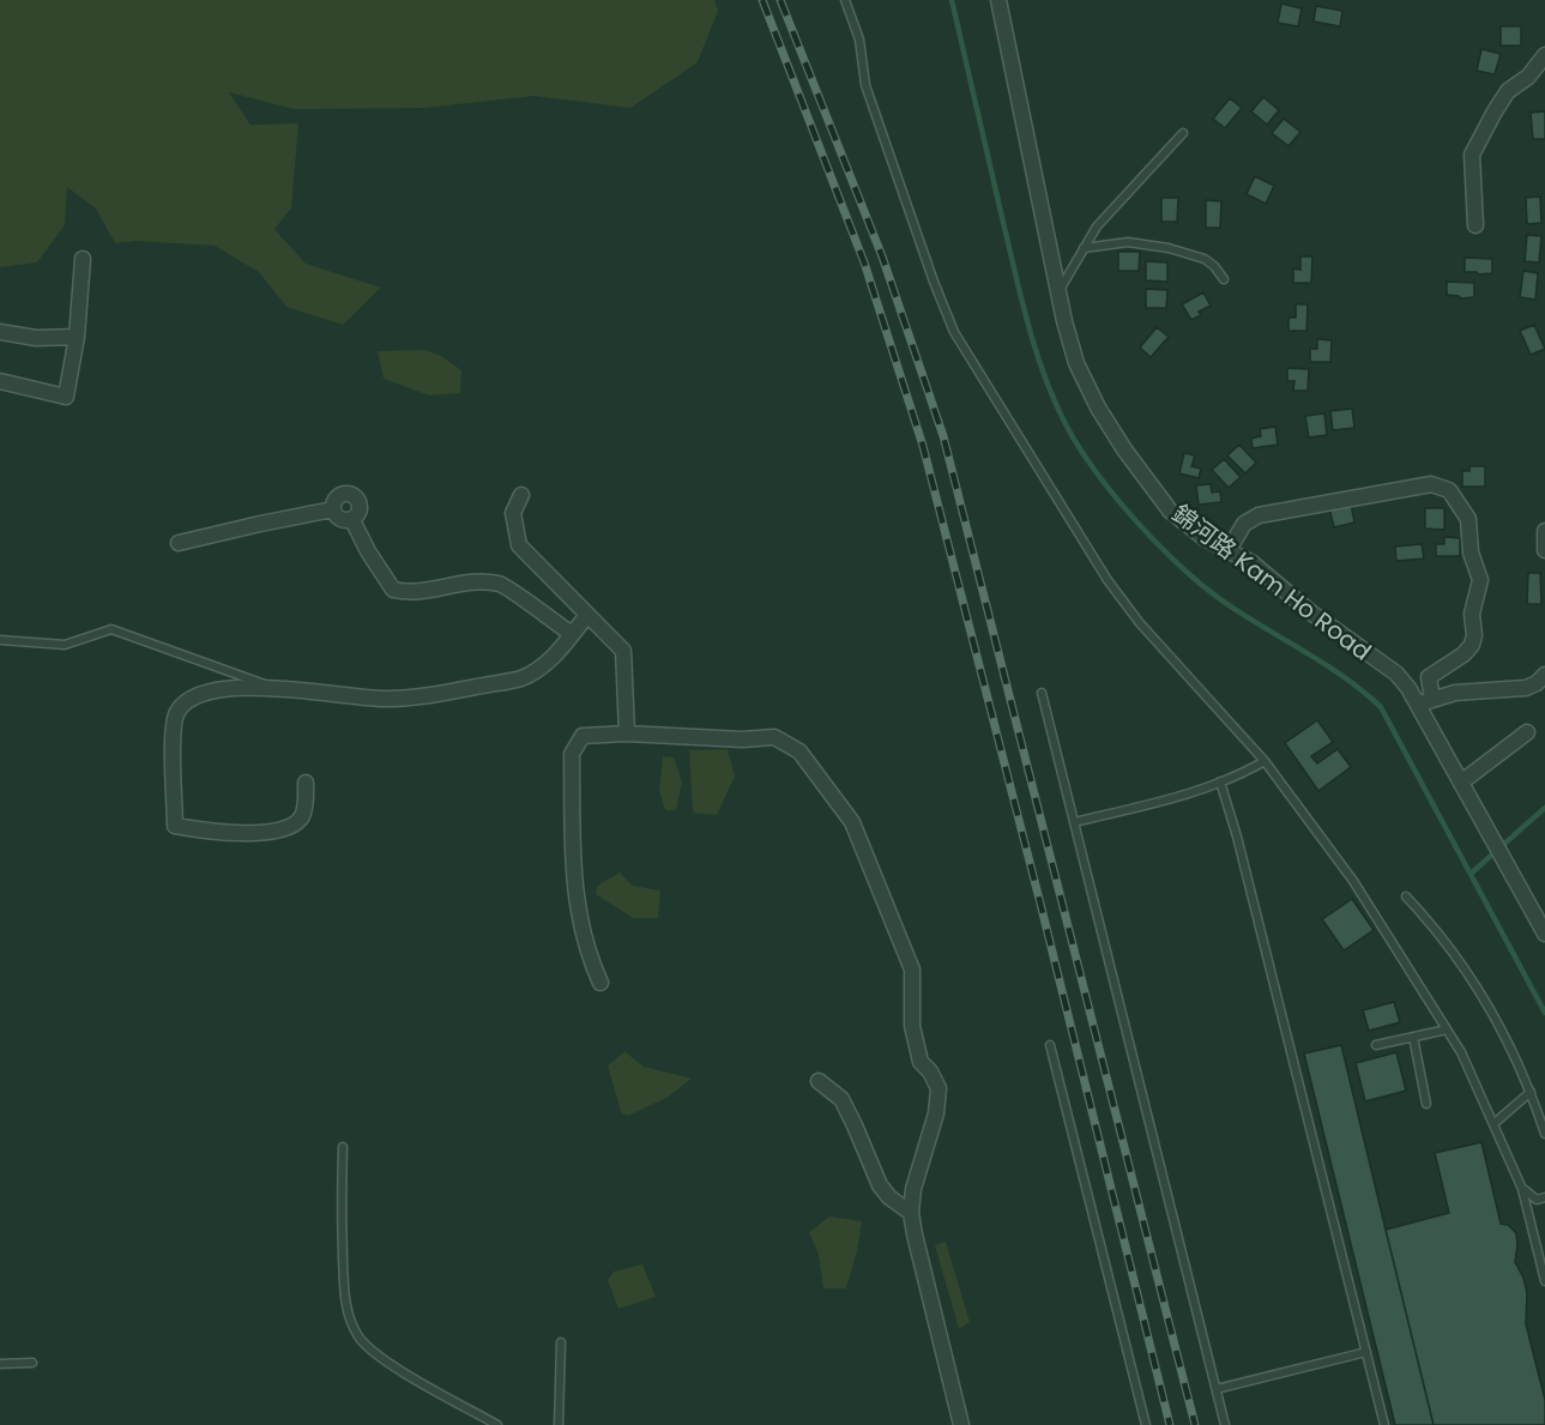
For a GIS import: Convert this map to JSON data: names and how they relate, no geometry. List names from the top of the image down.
{
  "streets": {
    "street": ["錦河路 Kam Ho Road"]
  }
}
